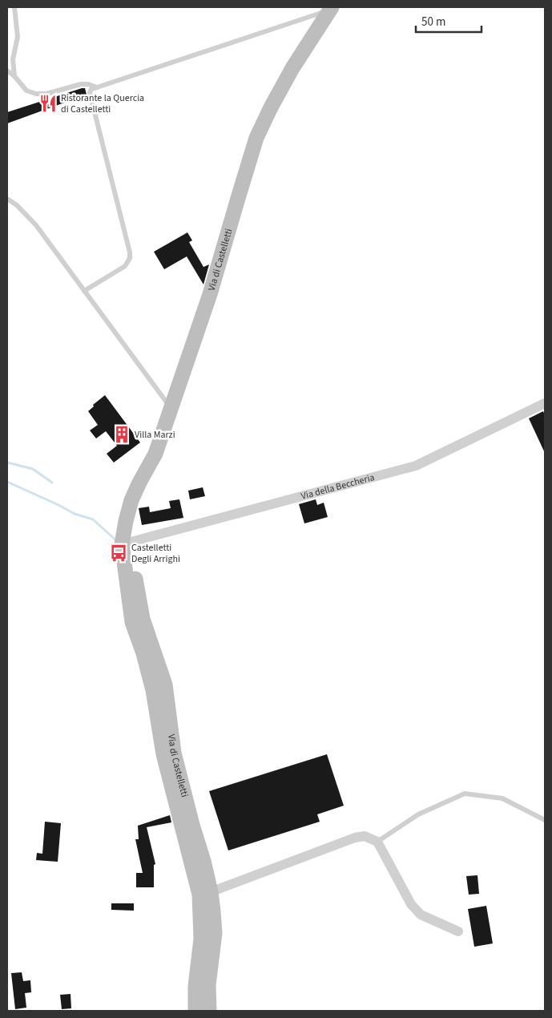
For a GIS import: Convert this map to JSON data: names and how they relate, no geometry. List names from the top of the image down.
{
  "streets": {
    "main road": ["Via di Castelletti"],
    "street": ["Via della Beccheria"]
  },
  "crossings": [
    ["Via di Castelletti", "Via della Beccheria"]
  ],
  "places": {
    "restaurant": ["Ristorante la Quercia di Castelletti"],
    "building": ["Villa Marzi"],
    "bus stop": ["Castelletti Degli Arrighi"]
  },
  "scale_bar": "50 m"
}
